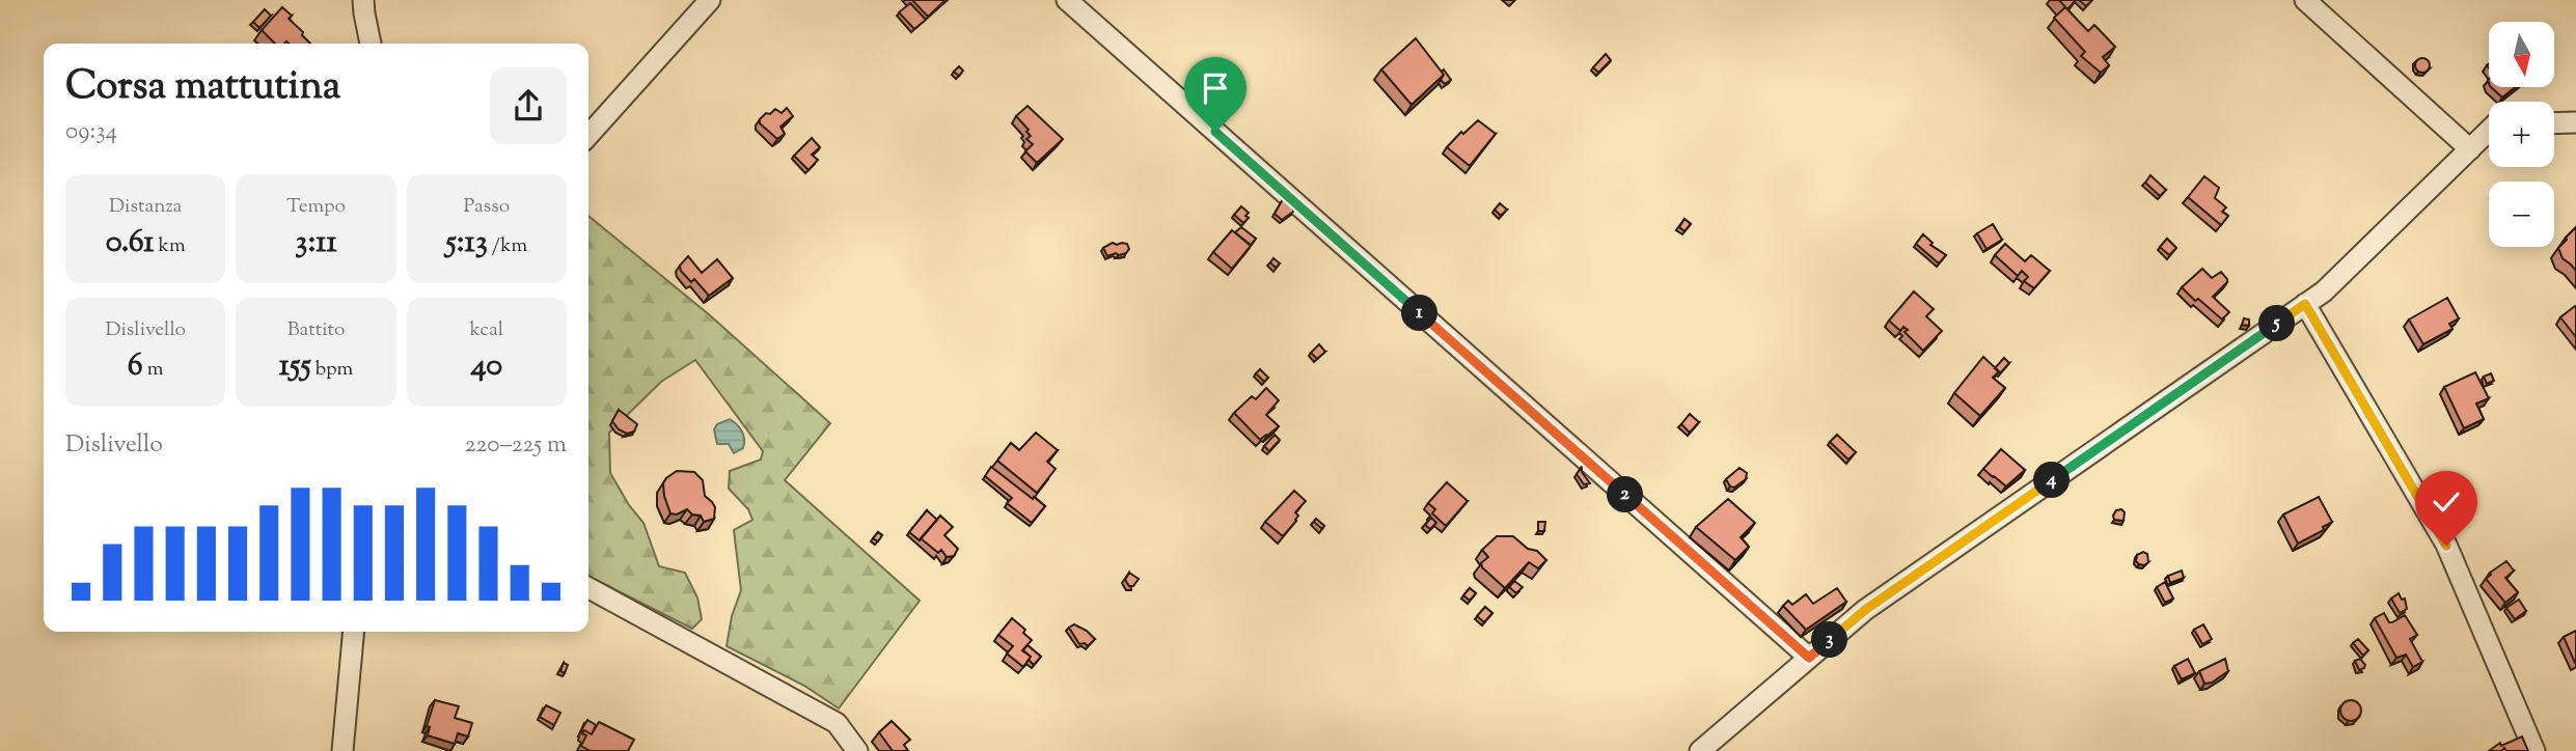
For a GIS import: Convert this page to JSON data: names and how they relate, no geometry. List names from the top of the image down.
{
  "north": "bottom",
  "page": {
    "map_buttons": ["+", "−"],
    "heading": ["Corsa mattutina", "09:34"],
    "stats": [
      ["Distanza", "0.61 km"],
      ["Tempo", "3:11"],
      ["Passo", "5:13 /km"],
      ["Dislivello", "6 m"],
      ["Battito", "155 bpm"],
      ["kcal", "40"]
    ],
    "pins": [
      "1",
      "5",
      "4",
      "2",
      "3"
    ],
    "chart": ["Dislivello", "220–225 m"]
  }
}
